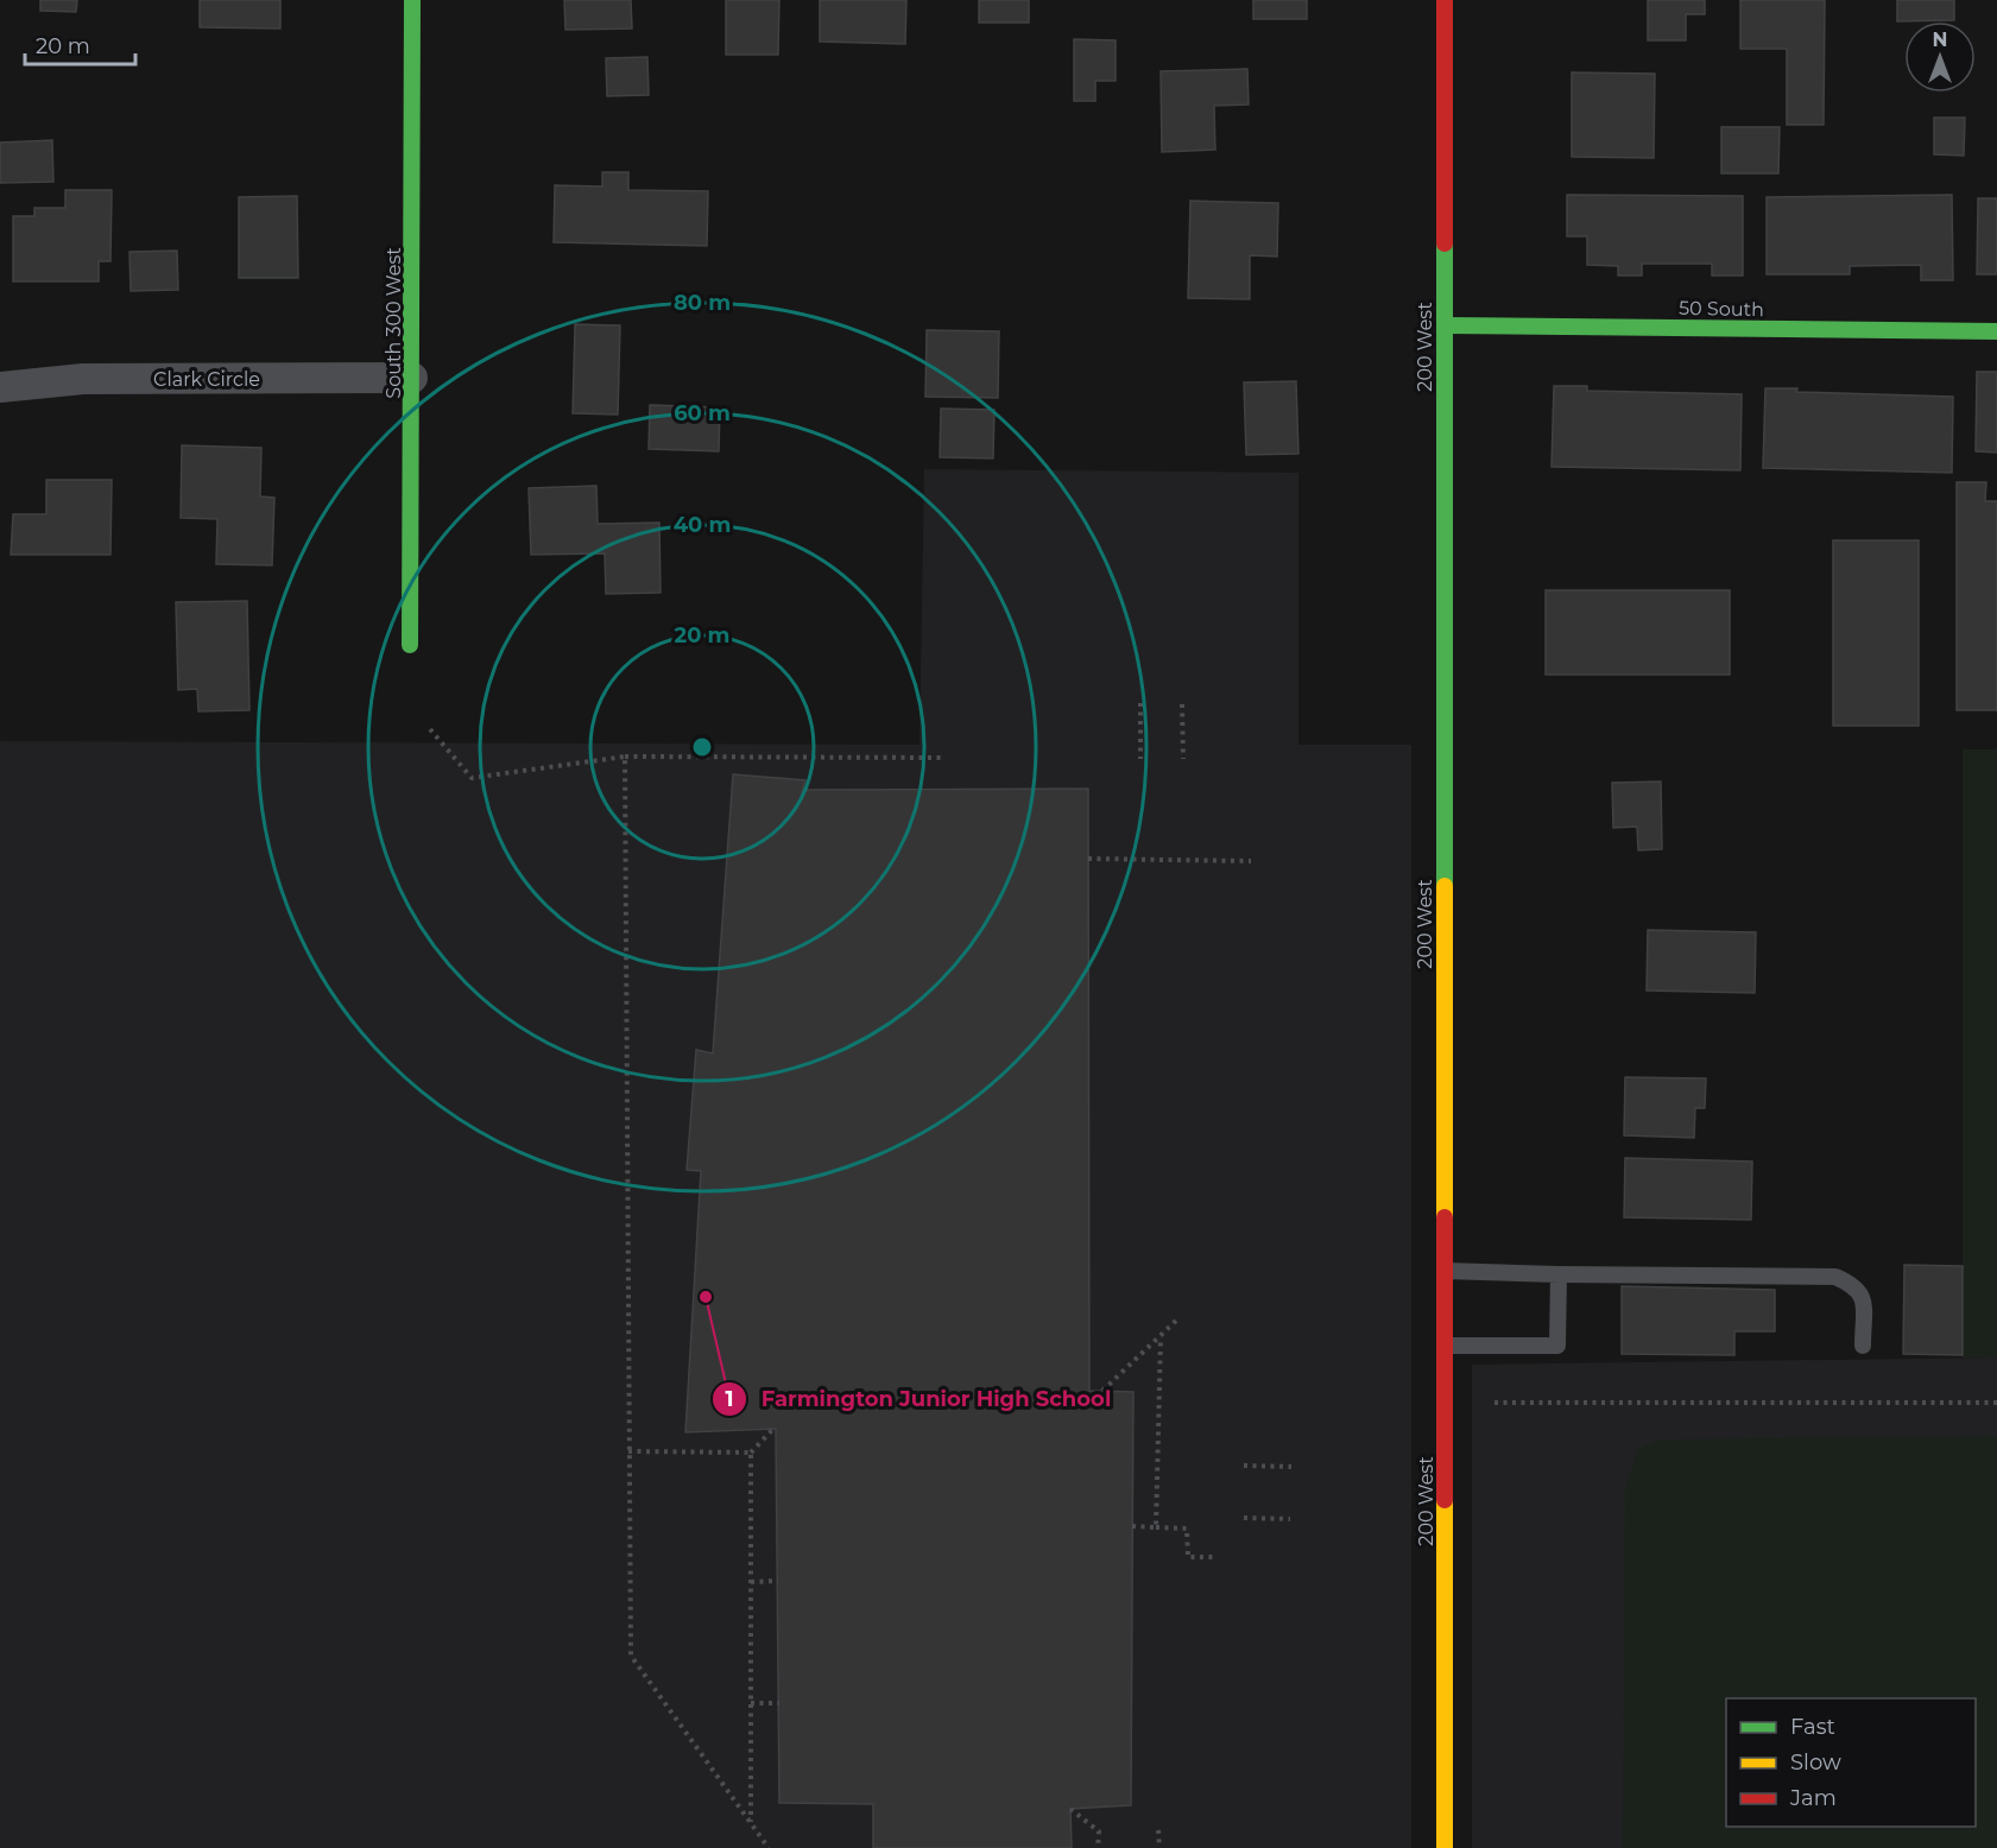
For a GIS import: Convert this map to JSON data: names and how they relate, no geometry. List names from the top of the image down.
{
  "streets": {
    "main road": ["50 South", "South 300 West", "200 West"],
    "street": ["Clark Circle"]
  },
  "crossings": [
    ["50 South", "200 West"],
    ["South 300 West", "Clark Circle"]
  ],
  "places": ["Farmington Junior High School"],
  "legend": ["Fast", "Slow", "Jam"],
  "scale_bar": "20 m",
  "north": "top",
  "rings": [
    "80 m",
    "60 m",
    "40 m",
    "20 m"
  ]
}
